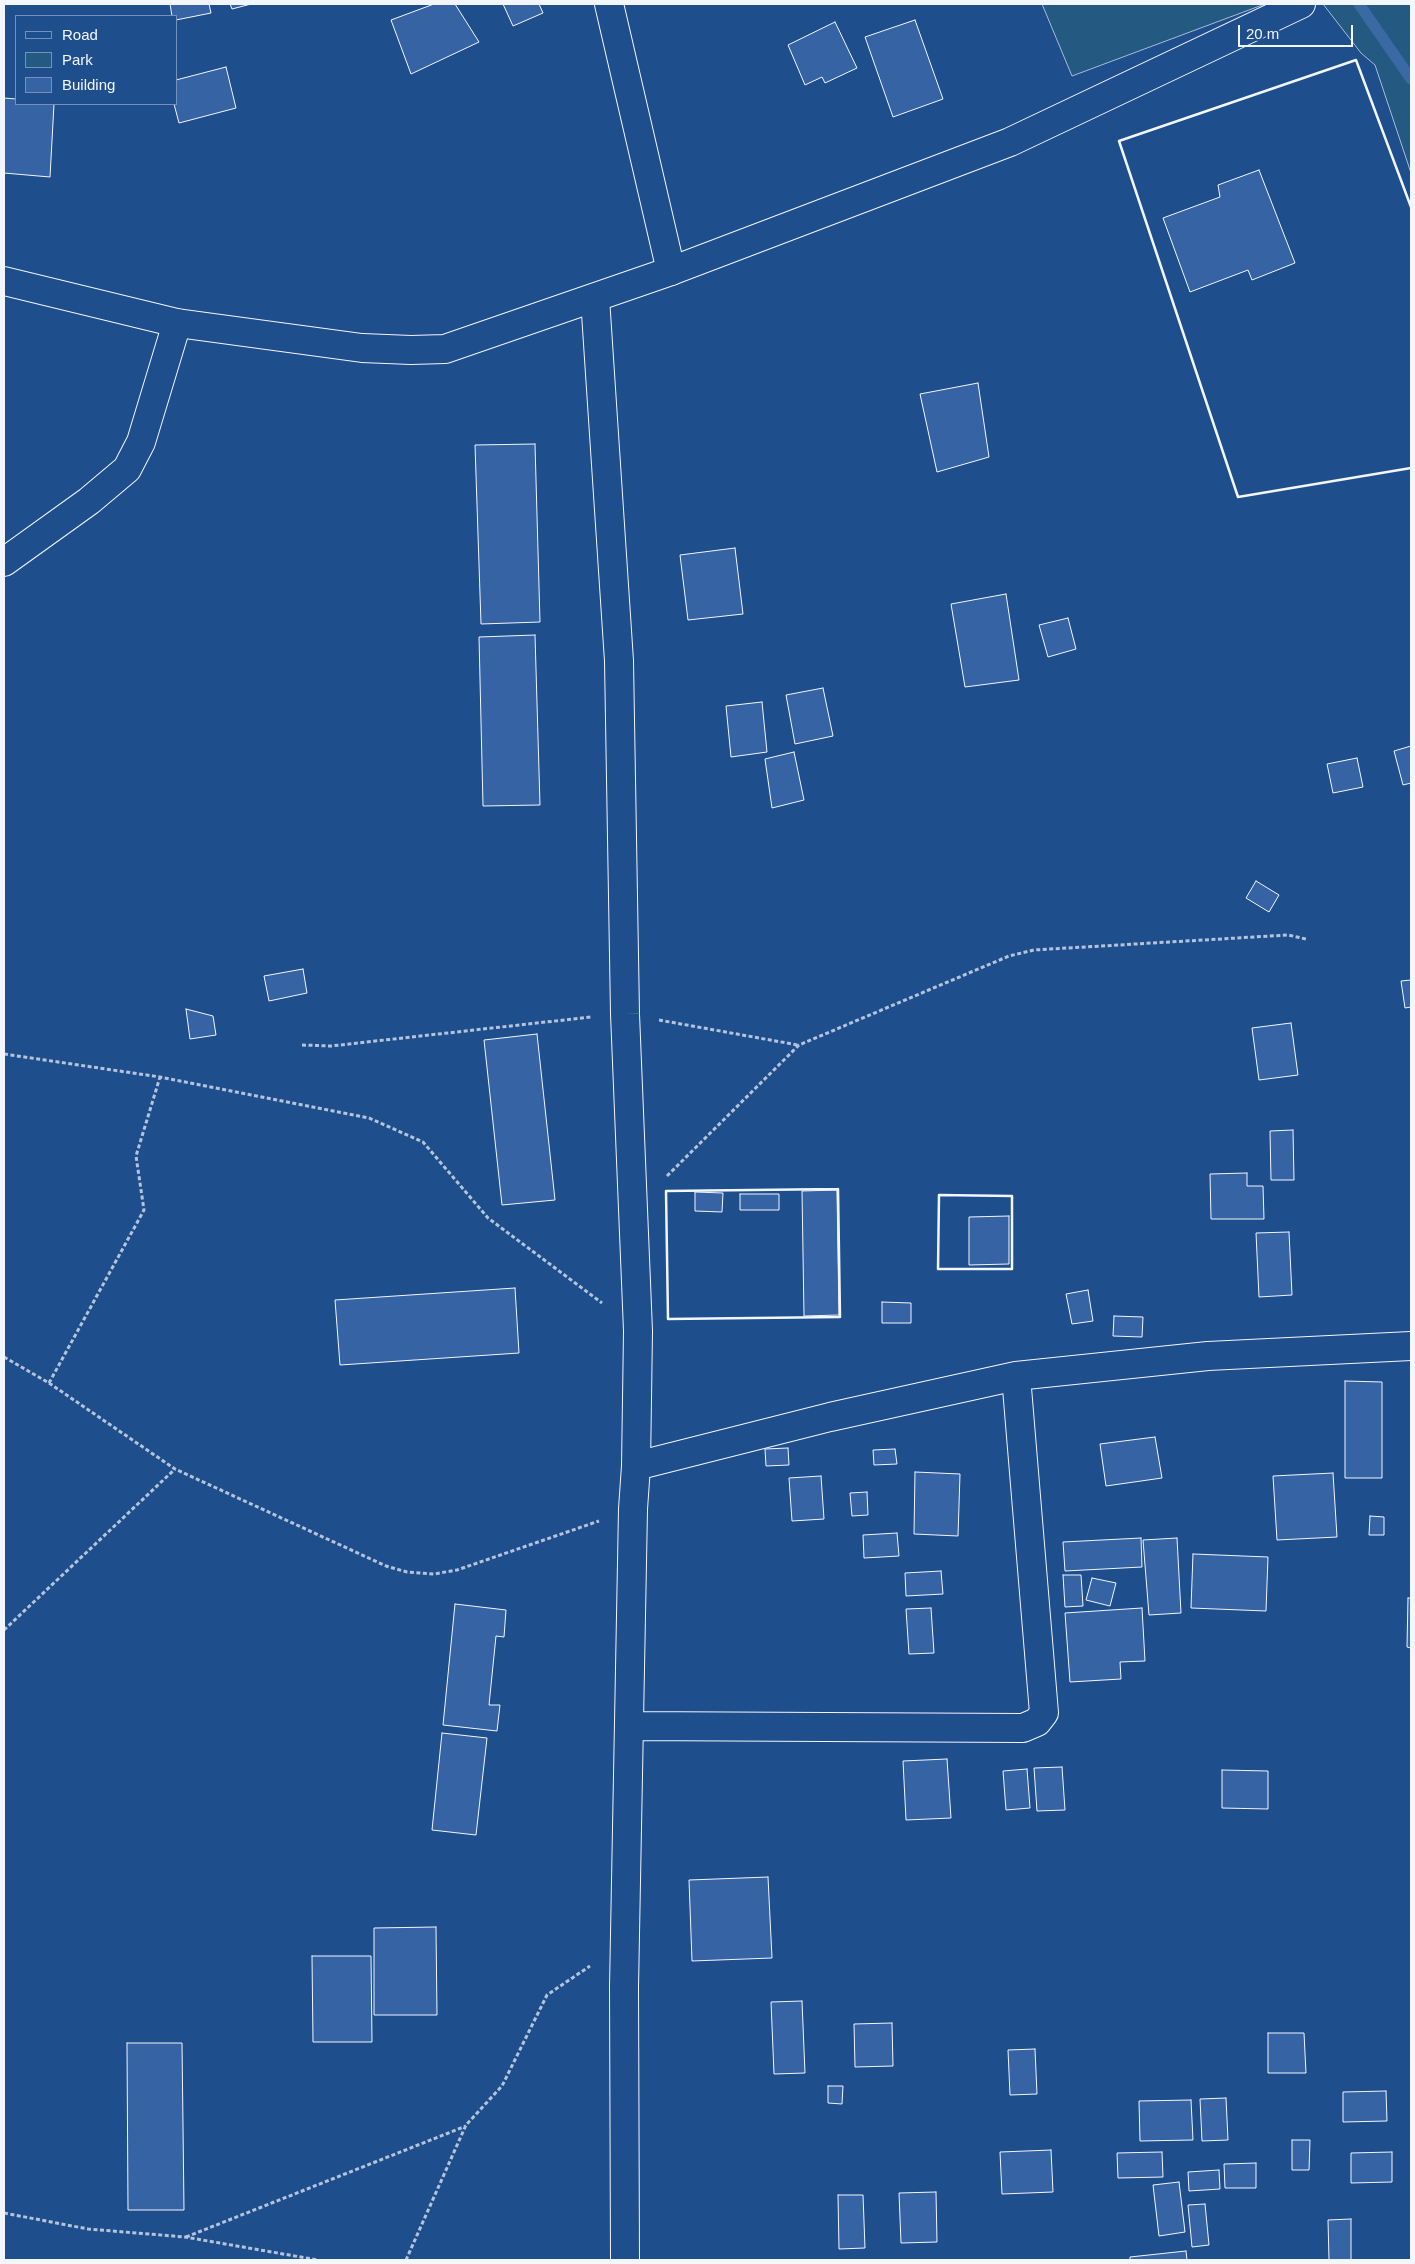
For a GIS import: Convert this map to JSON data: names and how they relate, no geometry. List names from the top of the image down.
{
  "legend": ["Road", "Park", "Building"],
  "scale_bar": "20 m"
}
